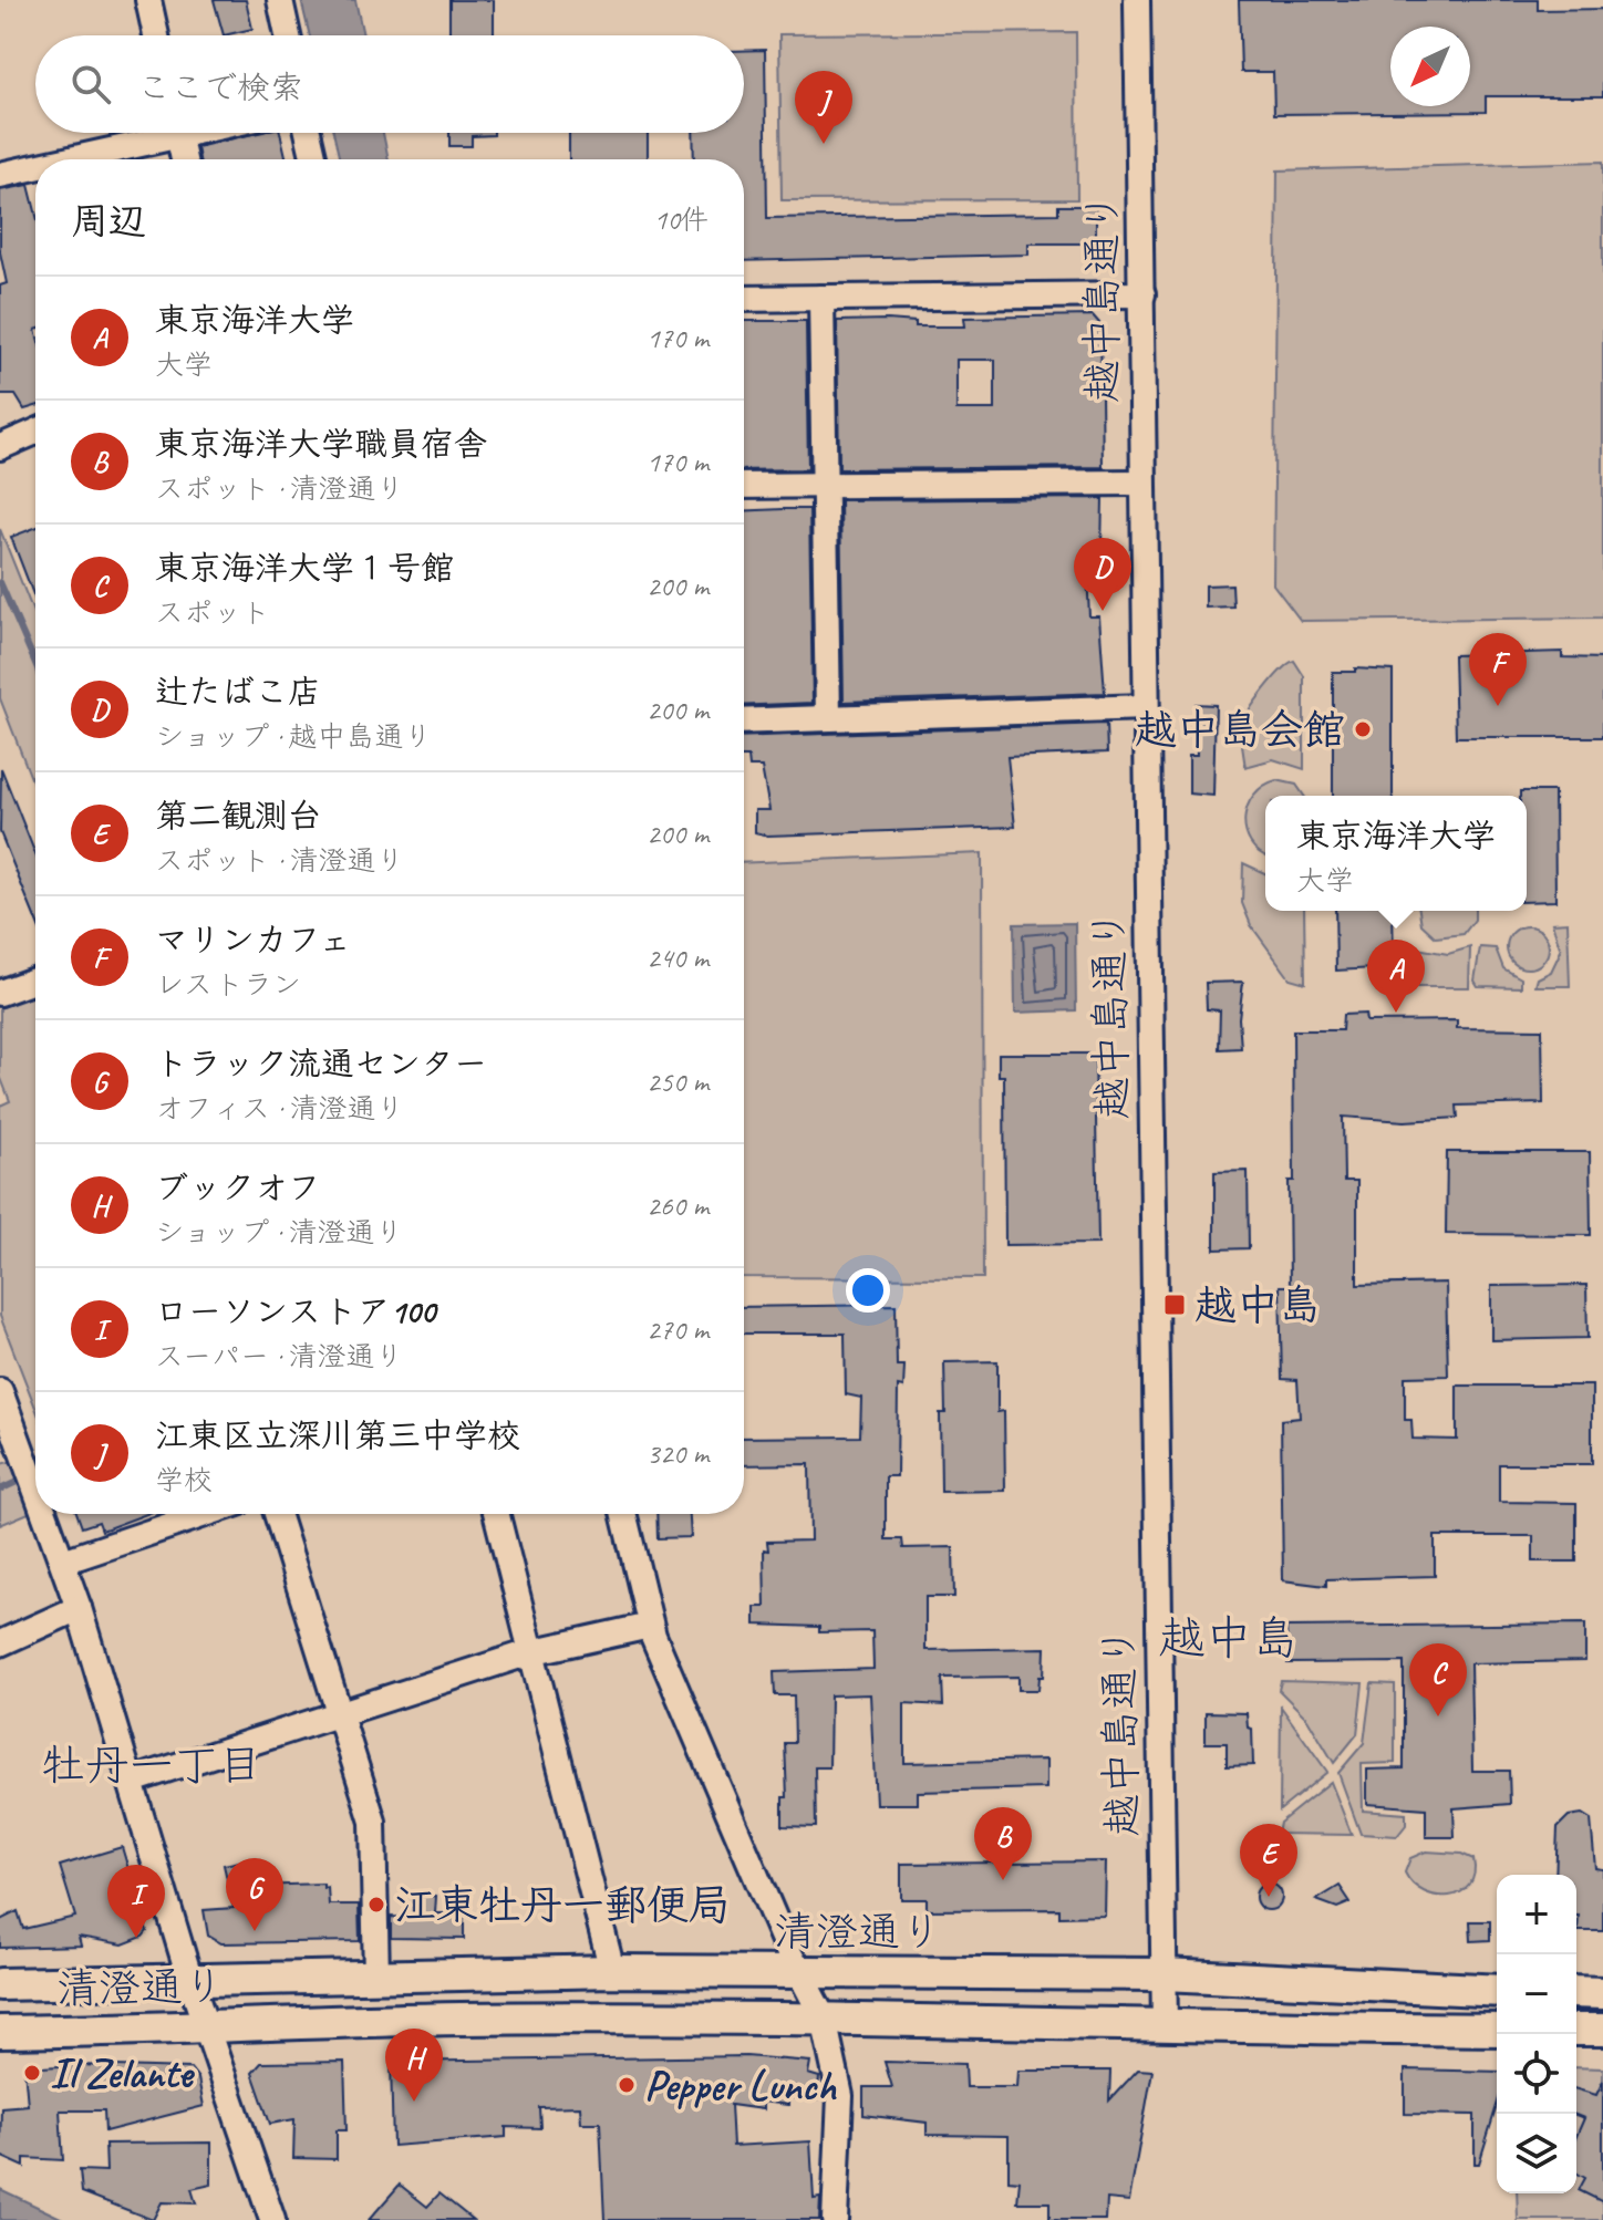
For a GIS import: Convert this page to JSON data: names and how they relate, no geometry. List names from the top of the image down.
{
  "streets": {
    "main road": ["清澄通り"],
    "street": ["越中島通り"]
  },
  "crossings": [
    ["越中島通り", "清澄通り"]
  ],
  "districts": ["越中島", "牡丹一丁目"],
  "places": {
    "other": [
      "越中島会館",
      "江東牡丹一郵便局",
      "Il Zelante",
      "Pepper Lunch"
    ],
    "transit": ["越中島"]
  },
  "north": "bottom left",
  "page": {
    "search": "ここで検索",
    "pins": [
      "J",
      "D",
      "F",
      "A",
      "C",
      "B",
      "E",
      "G",
      "I",
      "H"
    ],
    "heading": ["周辺", "10件"],
    "list": [
      {
        "mark": "A",
        "name": "東京海洋大学",
        "note": "大学",
        "value": "170 m"
      },
      {
        "mark": "B",
        "name": "東京海洋大学職員宿舎",
        "note": "スポット · 清澄通り",
        "value": "170 m"
      },
      {
        "mark": "C",
        "name": "東京海洋大学１号館",
        "note": "スポット",
        "value": "200 m"
      },
      {
        "mark": "D",
        "name": "辻たばこ店",
        "note": "ショップ · 越中島通り",
        "value": "200 m"
      },
      {
        "mark": "E",
        "name": "第二観測台",
        "note": "スポット · 清澄通り",
        "value": "200 m"
      },
      {
        "mark": "F",
        "name": "マリンカフェ",
        "note": "レストラン",
        "value": "240 m"
      },
      {
        "mark": "G",
        "name": "トラック流通センター",
        "note": "オフィス · 清澄通り",
        "value": "250 m"
      },
      {
        "mark": "H",
        "name": "ブックオフ",
        "note": "ショップ · 清澄通り",
        "value": "260 m"
      },
      {
        "mark": "I",
        "name": "ローソンストア100",
        "note": "スーパー · 清澄通り",
        "value": "270 m"
      },
      {
        "mark": "J",
        "name": "江東区立深川第三中学校",
        "note": "学校",
        "value": "320 m"
      }
    ],
    "popup": ["東京海洋大学", "大学"],
    "map_buttons": ["+", "−"]
  }
}
